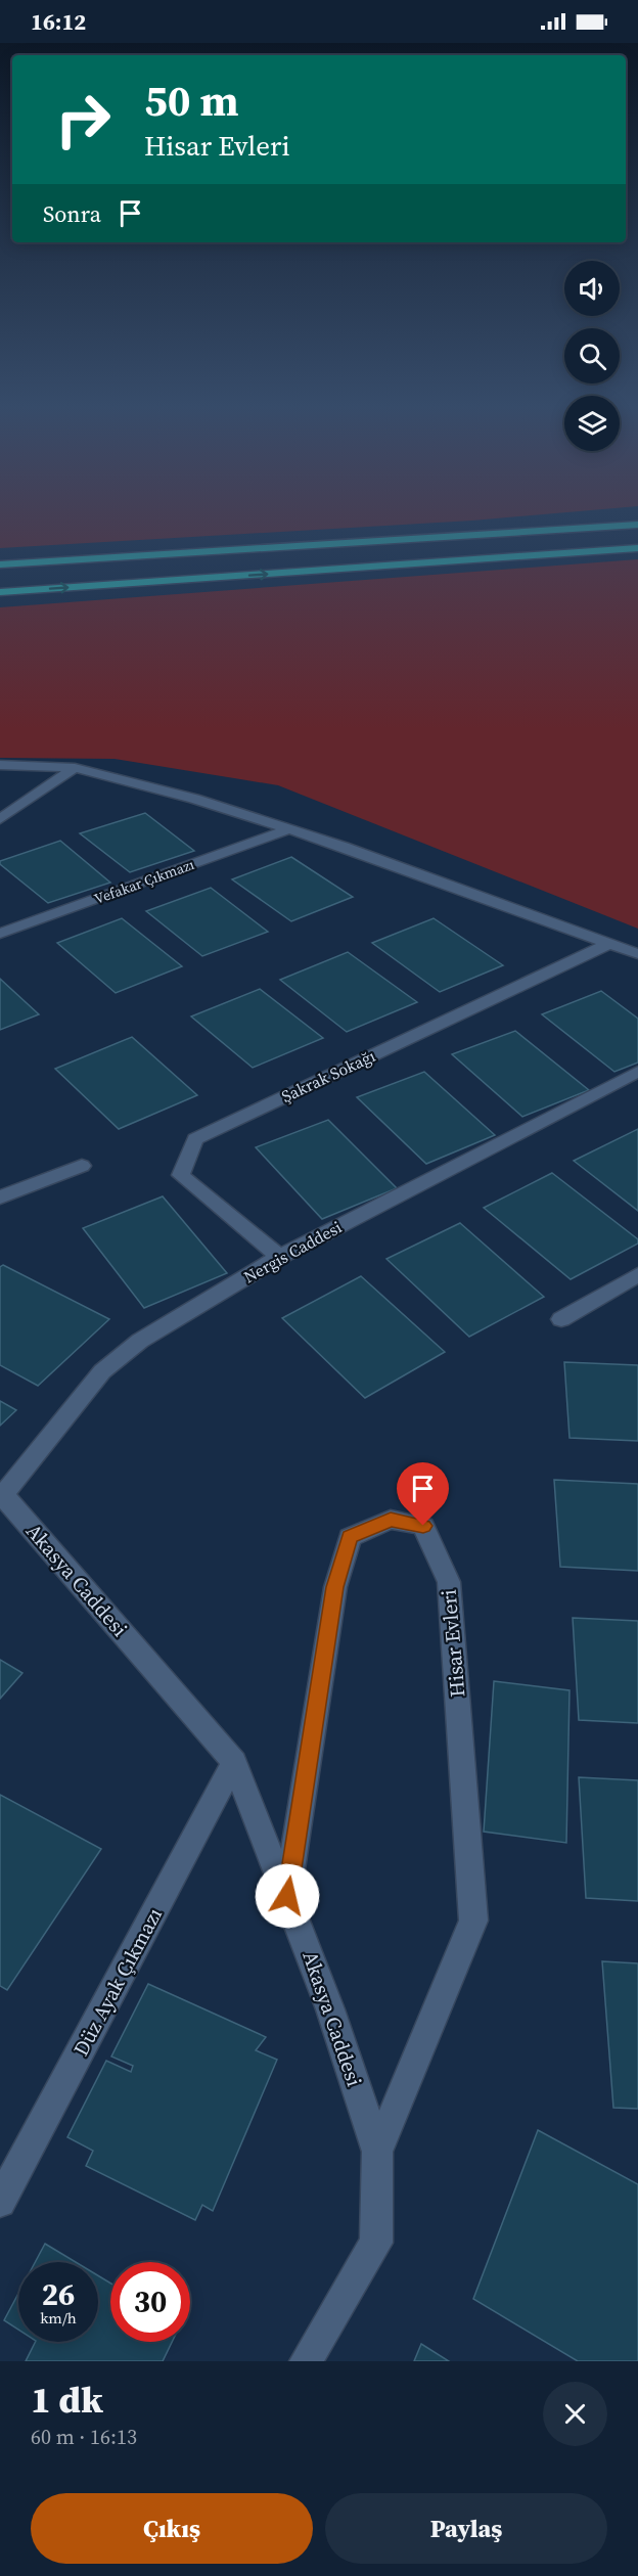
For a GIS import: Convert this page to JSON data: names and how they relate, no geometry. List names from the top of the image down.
{
  "streets": {
    "street": [
      "Vefakar Çıkmazı",
      "Şakrak Sokağı",
      "Nergis Caddesi",
      "Akasya Caddesi",
      "Hisar Evleri",
      "Düz Ayak Çıkmazı"
    ]
  },
  "crossings": [
    ["Şakrak Sokağı", "Nergis Caddesi"],
    ["Nergis Caddesi", "Akasya Caddesi"],
    ["Akasya Caddesi", "Hisar Evleri"],
    ["Akasya Caddesi", "Düz Ayak Çıkmazı"]
  ],
  "page": {
    "status": "16:12",
    "turn": ["50 m", "Hisar Evleri"],
    "then": "Sonra",
    "speed": "26 km/h",
    "limit": "30",
    "heading": ["1 dk", "60 m · 16:13"],
    "buttons": ["Çıkış", "Paylaş"]
  }
}
